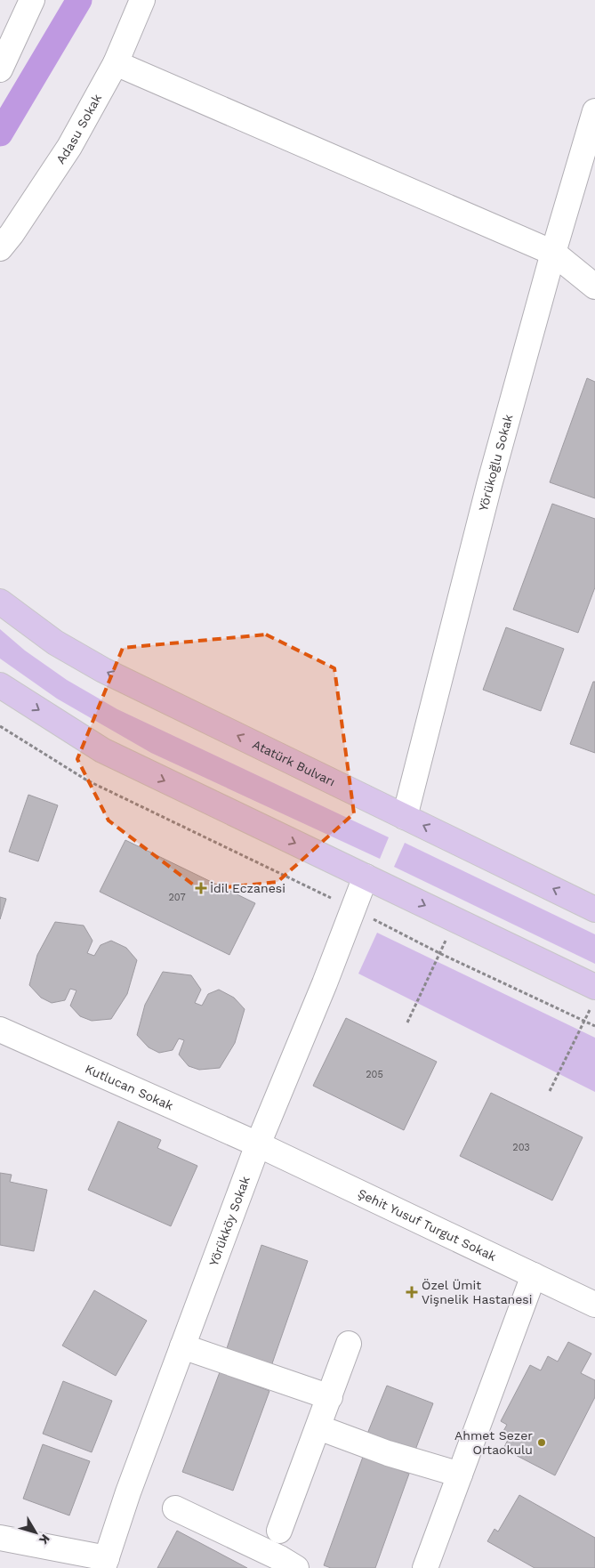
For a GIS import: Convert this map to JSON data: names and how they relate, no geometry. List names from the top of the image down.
{
  "streets": {
    "main road": ["Atatürk Bulvarı"],
    "street": [
      "Adasu Sokak",
      "Yörükoğlu Sokak",
      "Kutlucan Sokak",
      "Yörükköy Sokak",
      "Şehit Yusuf Turgut Sokak"
    ]
  },
  "crossings": [
    ["Yörükoğlu Sokak", "Atatürk Bulvarı"],
    ["Kutlucan Sokak", "Yörükköy Sokak"],
    ["Kutlucan Sokak", "Şehit Yusuf Turgut Sokak"],
    ["Yörükköy Sokak", "Şehit Yusuf Turgut Sokak"]
  ],
  "places": {
    "health": ["İdil Eczanesi", "Özel Ümit Vişnelik Hastanesi"],
    "other": ["Ahmet Sezer Ortaokulu"]
  },
  "house_numbers": ["207", "205", "203"],
  "north": "bottom right"
}
